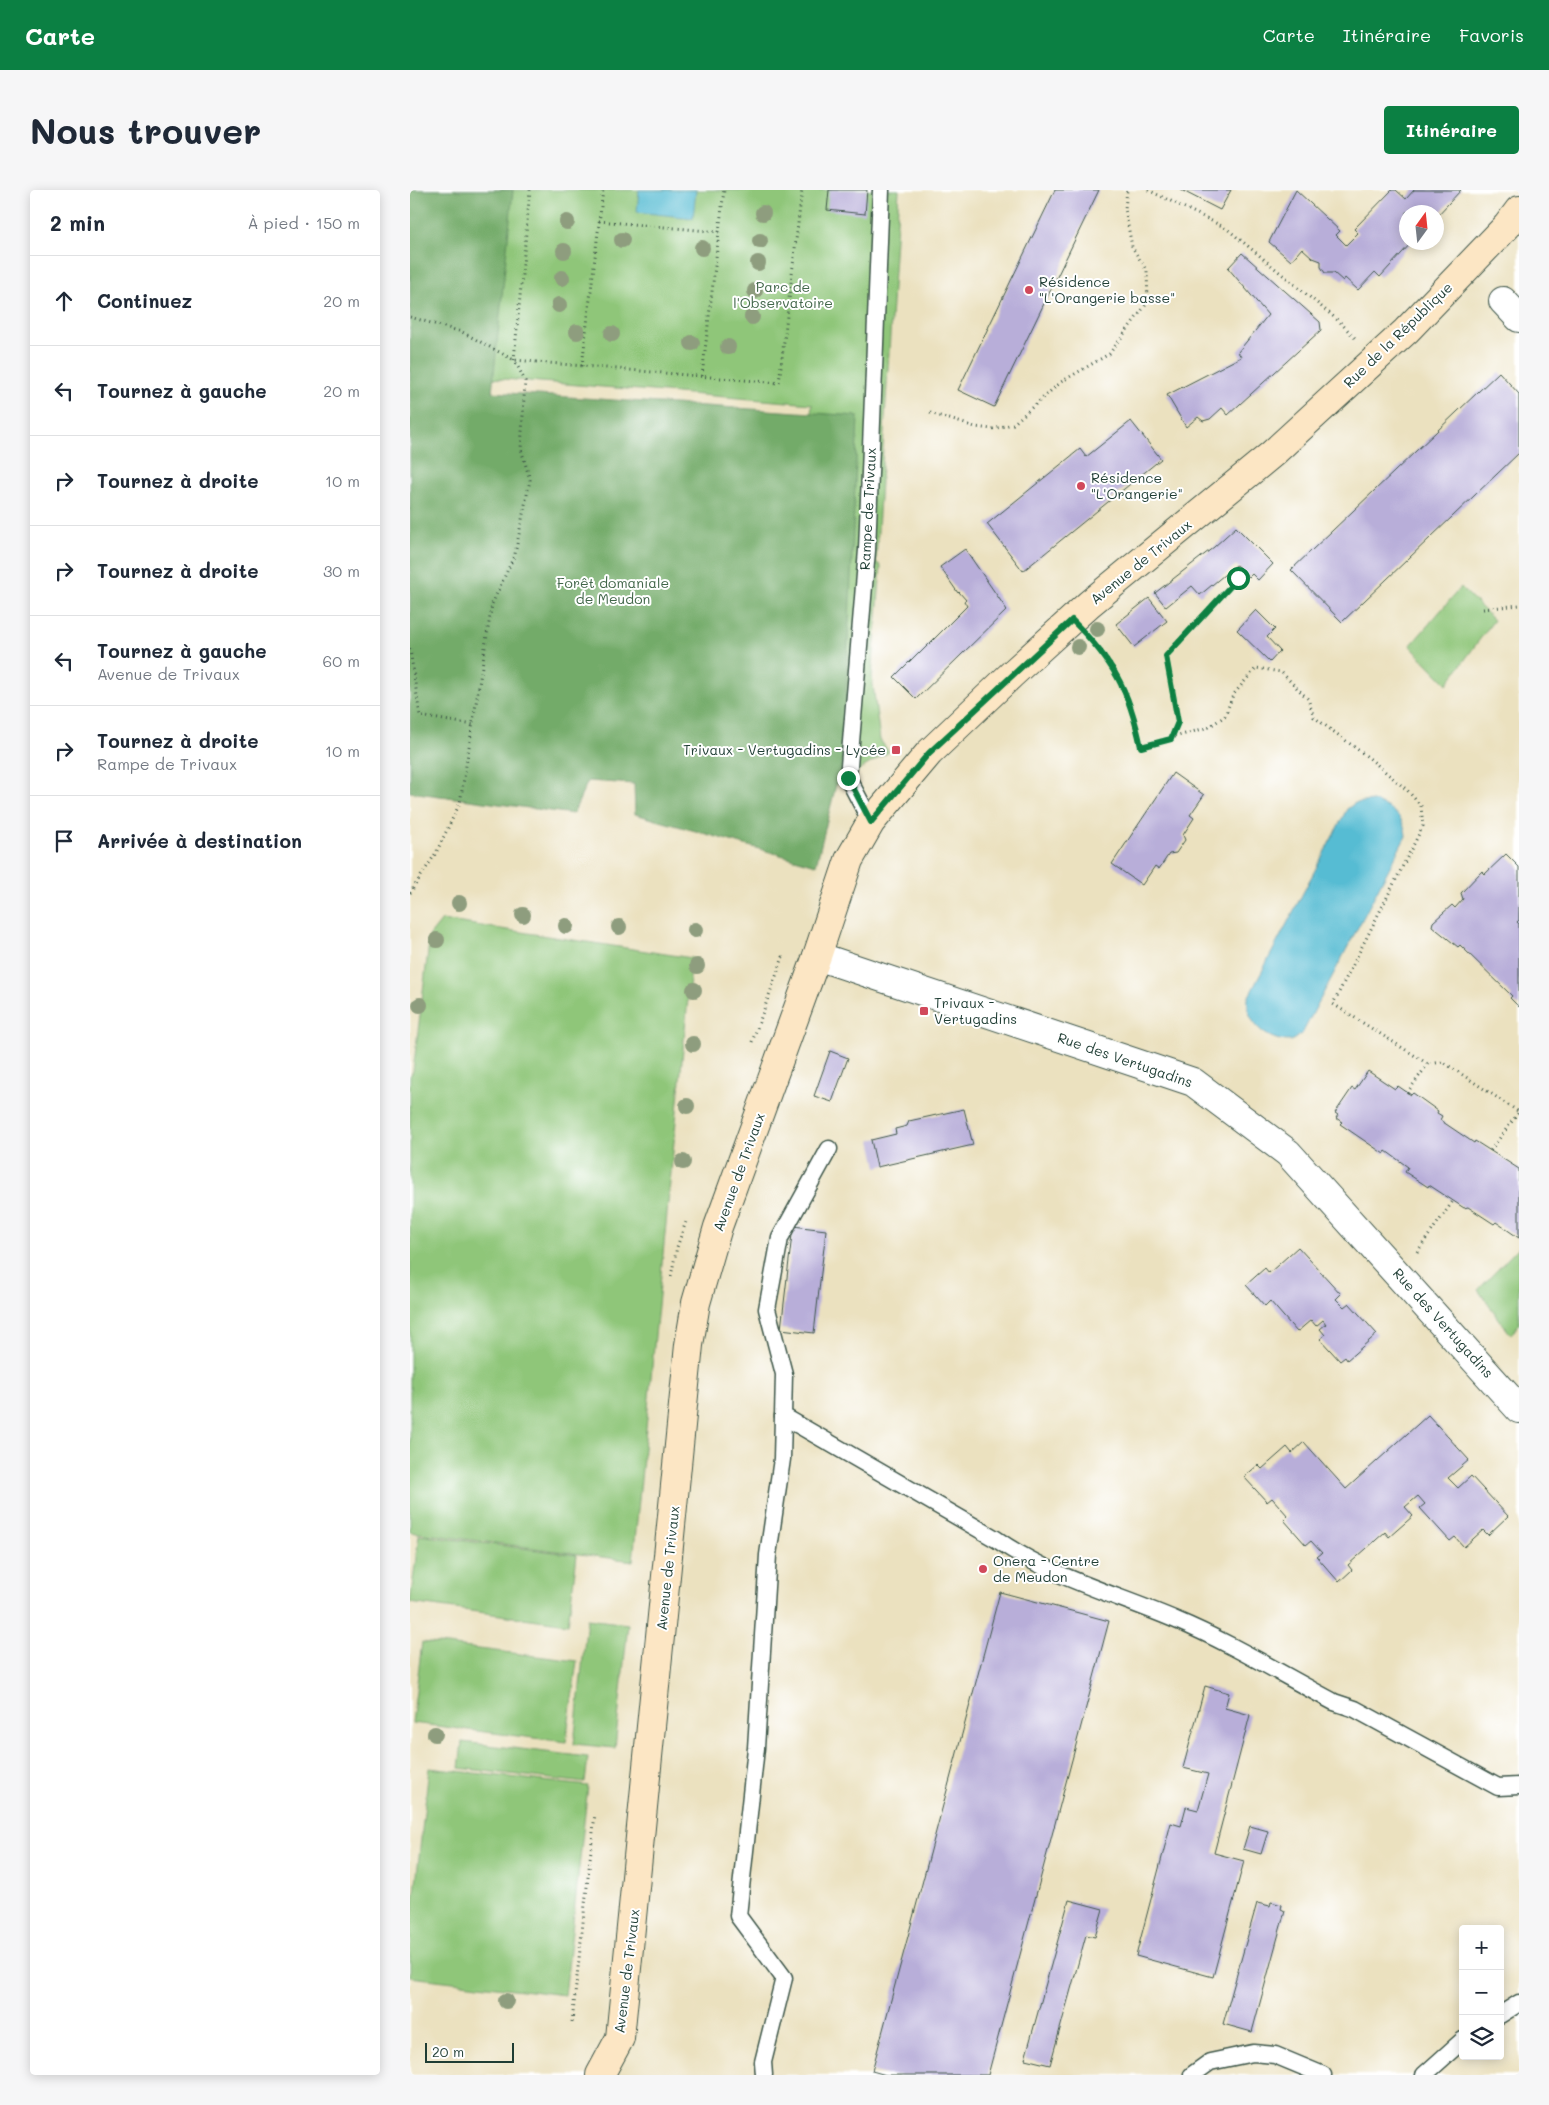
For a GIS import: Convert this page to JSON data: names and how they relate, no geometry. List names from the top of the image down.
{
  "streets": {
    "main road": ["Rue de la République", "Avenue de Trivaux"],
    "street": ["Rue des Vertugadins"],
    "lane": ["Rampe de Trivaux"]
  },
  "crossings": [
    ["Rue de la République", "Avenue de Trivaux"],
    ["Rampe de Trivaux", "Avenue de Trivaux"],
    ["Avenue de Trivaux", "Rue des Vertugadins"]
  ],
  "parks": ["Parc de l'Observatoire", "Forêt domaniale de Meudon"],
  "places": {
    "other": ["Résidence \"L'Orangerie basse\"", "Résidence \"L'Orangerie\"", "Onera - Centre de Meudon"],
    "transit": ["Trivaux - Vertugadins - Lycée", "Trivaux - Vertugadins"]
  },
  "scale_bar": "20 m",
  "north": "top",
  "page": {
    "header": "Carte",
    "nav": ["Carte", "Itinéraire", "Favoris"],
    "buttons": "Itinéraire",
    "title": "Nous trouver",
    "heading": ["2 min", "À pied · 150 m"],
    "list": [
      ["Continuez", "20 m"],
      ["Tournez à gauche", "20 m"],
      ["Tournez à droite", "10 m"],
      ["Tournez à droite", "30 m"],
      ["Tournez à gauche", "Avenue de Trivaux", "60 m"],
      ["Tournez à droite", "Rampe de Trivaux", "10 m"],
      "Arrivée à destination"
    ],
    "map_buttons": ["+", "−"],
    "scale": "20 m"
  }
}
